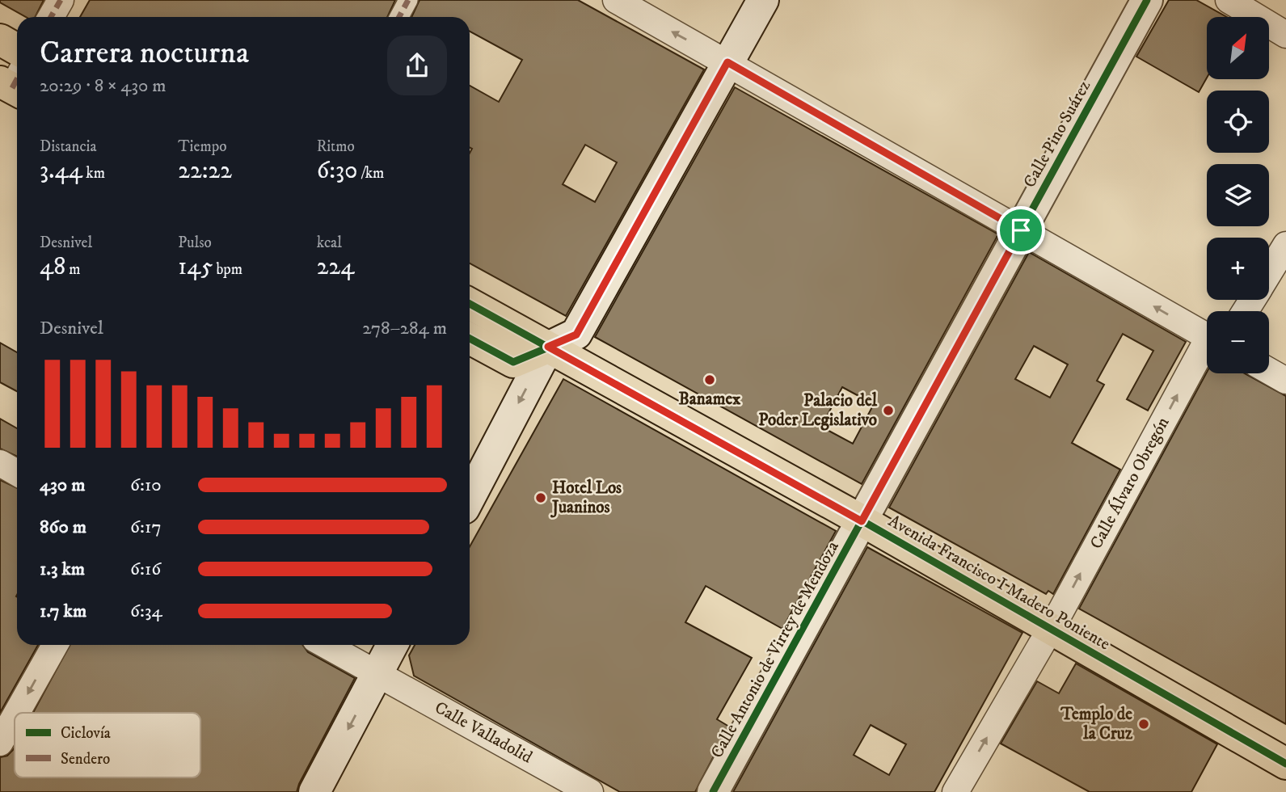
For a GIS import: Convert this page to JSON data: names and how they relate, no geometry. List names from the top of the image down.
{
  "streets": {
    "main road": ["Avenida Francisco I Madero Poniente"],
    "street": [
      "Calle Pino Suárez",
      "Calle Álvaro Obregón",
      "Calle Antonio de Virrey de Mendoza",
      "Calle Valladolid"
    ]
  },
  "crossings": [
    ["Calle Pino Suárez", "Avenida Francisco I Madero Poniente"],
    ["Calle Pino Suárez", "Calle Antonio de Virrey de Mendoza"],
    ["Calle Álvaro Obregón", "Avenida Francisco I Madero Poniente"],
    ["Avenida Francisco I Madero Poniente", "Calle Antonio de Virrey de Mendoza"]
  ],
  "one_way": ["Calle Álvaro Obregón"],
  "places": [
    "Banamex",
    "Palacio del Poder Legislativo",
    "Hotel Los Juaninos",
    "Templo de la Cruz"
  ],
  "legend": ["Ciclovía", "Sendero"],
  "north": "top right",
  "page": {
    "map_buttons": ["+", "−"],
    "heading": ["Carrera nocturna", "20:29 · 8 × 430 m"],
    "stats": [
      ["Distancia", "3.44 km"],
      ["Tiempo", "22:22"],
      ["Ritmo", "6:30 /km"],
      ["Desnivel", "48 m"],
      ["Pulso", "145 bpm"],
      ["kcal", "224"]
    ],
    "chart": ["Desnivel", "278–284 m"],
    "list": [
      {
        "name": "430 m",
        "note": "6:10"
      },
      {
        "name": "860 m",
        "note": "6:17"
      },
      {
        "name": "1.3 km",
        "note": "6:16"
      },
      {
        "name": "1.7 km",
        "note": "6:34"
      }
    ]
  }
}
